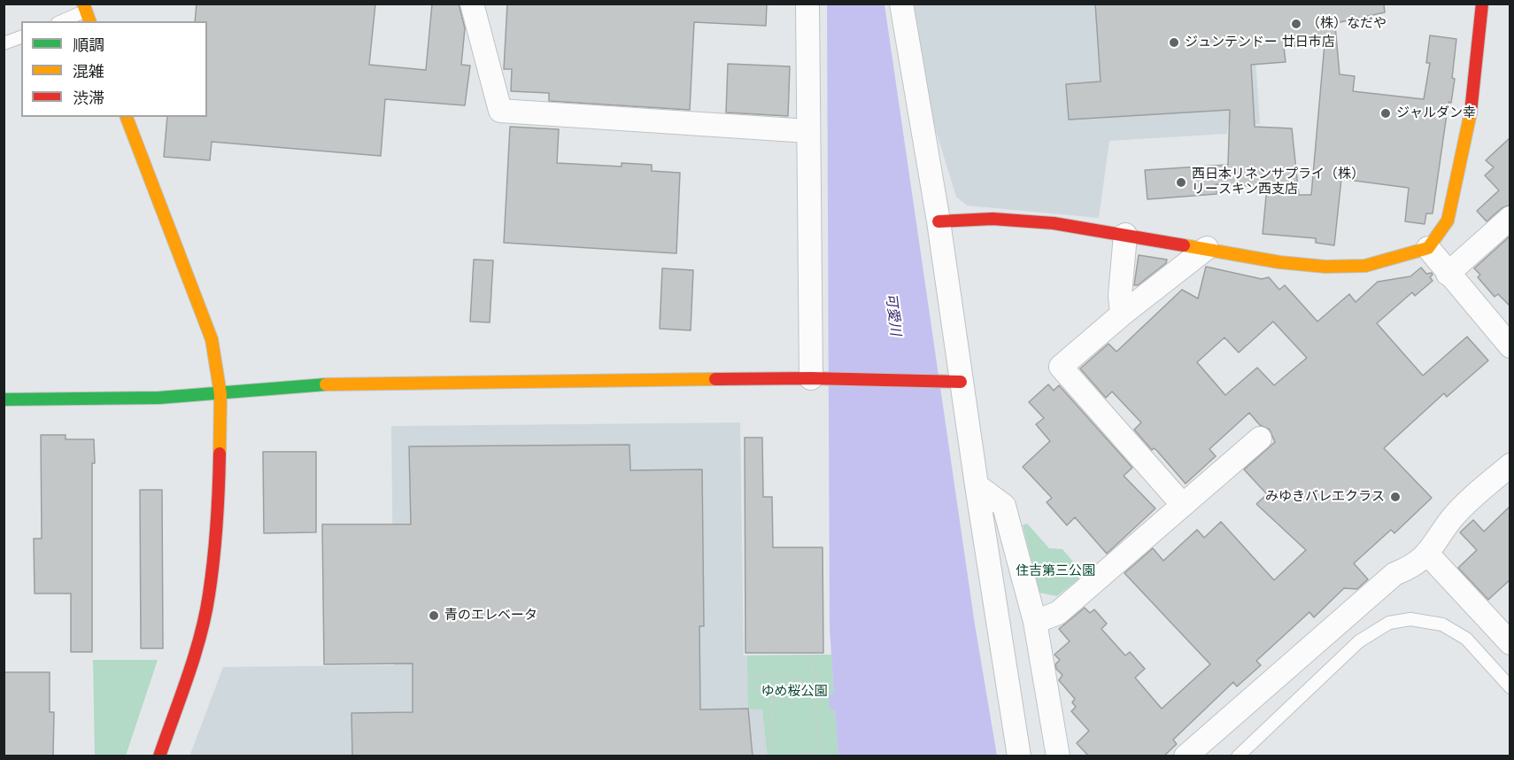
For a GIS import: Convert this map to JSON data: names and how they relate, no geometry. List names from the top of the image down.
{
  "water": ["可愛川"],
  "parks": ["住吉第三公園", "ゆめ桜公園"],
  "places": [
    "（株）なだや",
    "ジュンテンドー 廿日市店",
    "ジャルダン幸",
    "西日本リネンサプライ（株） リースキン西支店",
    "みゆきバレエクラス",
    "青のエレベータ"
  ],
  "legend": ["順調", "混雑", "渋滞"]
}
